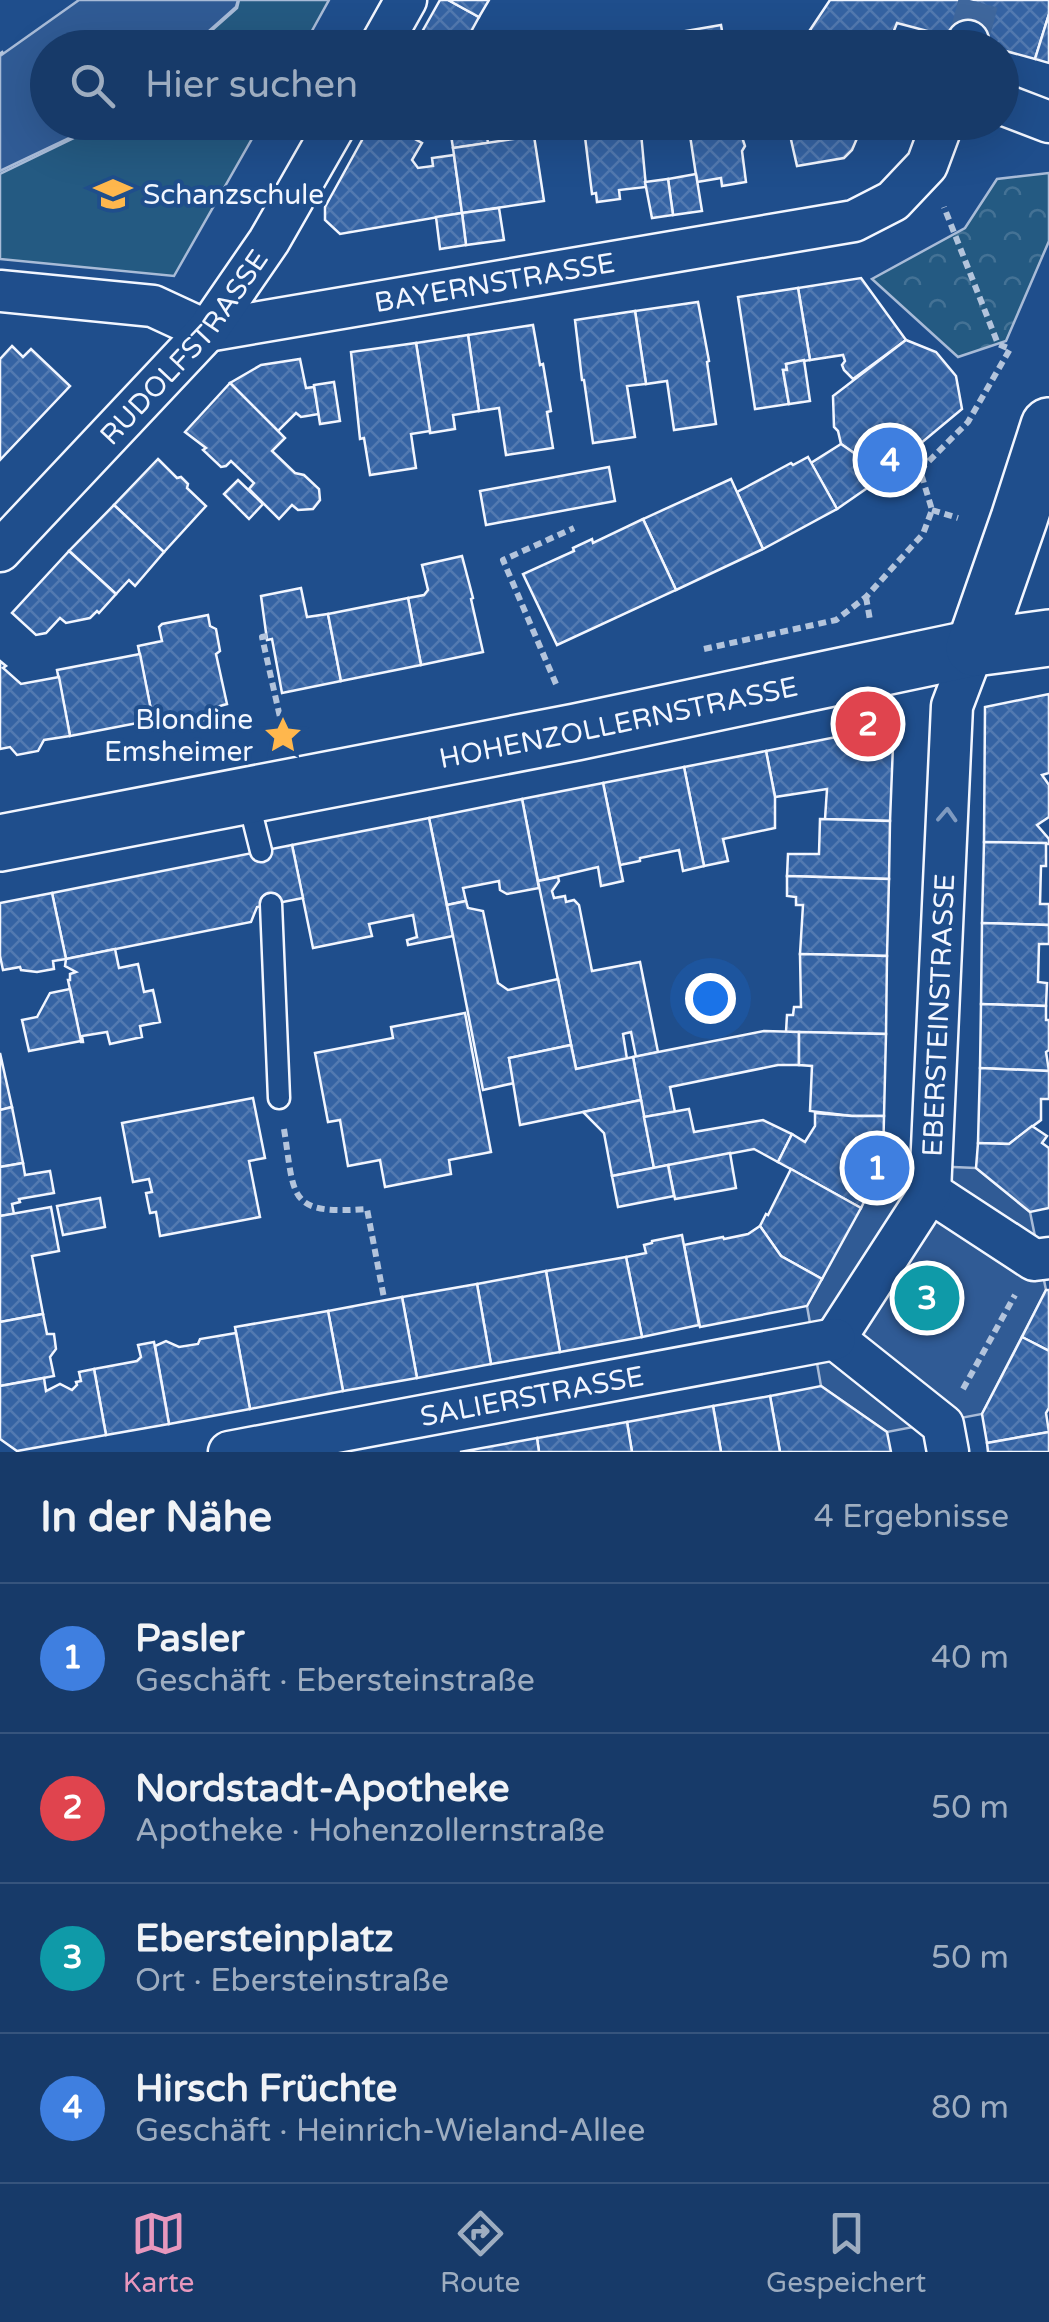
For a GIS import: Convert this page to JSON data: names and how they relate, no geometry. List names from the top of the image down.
{
  "streets": {
    "main road": ["HOHENZOLLERNSTRASSE"],
    "street": [
      "BAYERNSTRASSE",
      "RUDOLFSTRASSE",
      "EBERSTEINSTRASSE",
      "SALIERSTRASSE"
    ]
  },
  "crossings": [
    ["BAYERNSTRASSE", "RUDOLFSTRASSE"],
    ["HOHENZOLLERNSTRASSE", "EBERSTEINSTRASSE"],
    ["EBERSTEINSTRASSE", "SALIERSTRASSE"]
  ],
  "one_way": ["EBERSTEINSTRASSE"],
  "places": {
    "school or university": ["Schanzschule"],
    "place": ["Blondine Emsheimer"]
  },
  "page": {
    "search": "Hier suchen",
    "pins": [
      "4",
      "2",
      "1",
      "3"
    ],
    "heading": ["In der Nähe", "4 Ergebnisse"],
    "list": [
      {
        "mark": "1",
        "name": "Pasler",
        "note": "Geschäft · Ebersteinstraße",
        "value": "40 m"
      },
      {
        "mark": "2",
        "name": "Nordstadt-Apotheke",
        "note": "Apotheke · Hohenzollernstraße",
        "value": "50 m"
      },
      {
        "mark": "3",
        "name": "Ebersteinplatz",
        "note": "Ort · Ebersteinstraße",
        "value": "50 m"
      },
      {
        "mark": "4",
        "name": "Hirsch Früchte",
        "note": "Geschäft · Heinrich-Wieland-Allee",
        "value": "80 m"
      }
    ],
    "nav": ["Karte", "Route", "Gespeichert"]
  }
}
